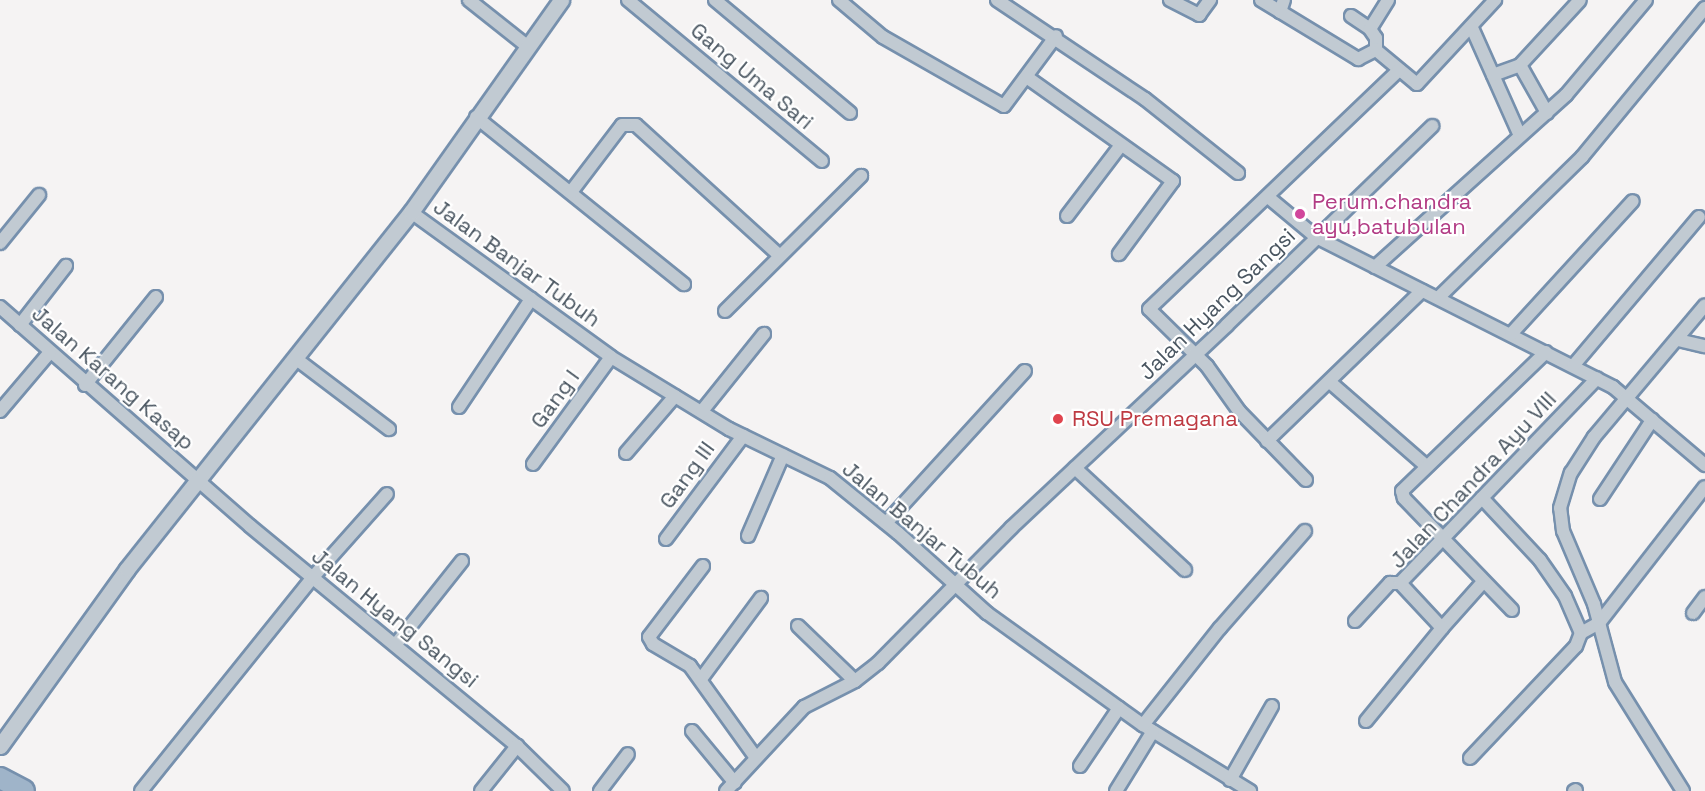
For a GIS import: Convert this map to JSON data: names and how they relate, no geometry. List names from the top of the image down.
{
  "streets": {
    "street": [
      "Gang Uma Sari",
      "Jalan Banjar Tubuh",
      "Jalan Hyang Sangsi",
      "Jalan Karang Kasap",
      "Gang I",
      "Gang III",
      "Jalan Chandra Ayu VIII"
    ]
  },
  "crossings": [
    ["Jalan Banjar Tubuh", "Jalan Hyang Sangsi"],
    ["Jalan Banjar Tubuh", "Gang I"],
    ["Jalan Banjar Tubuh", "Gang III"],
    ["Jalan Hyang Sangsi", "Jalan Karang Kasap"]
  ],
  "places": ["Perum.chandra ayu,batubulan", "RSU Premagana"]
}
